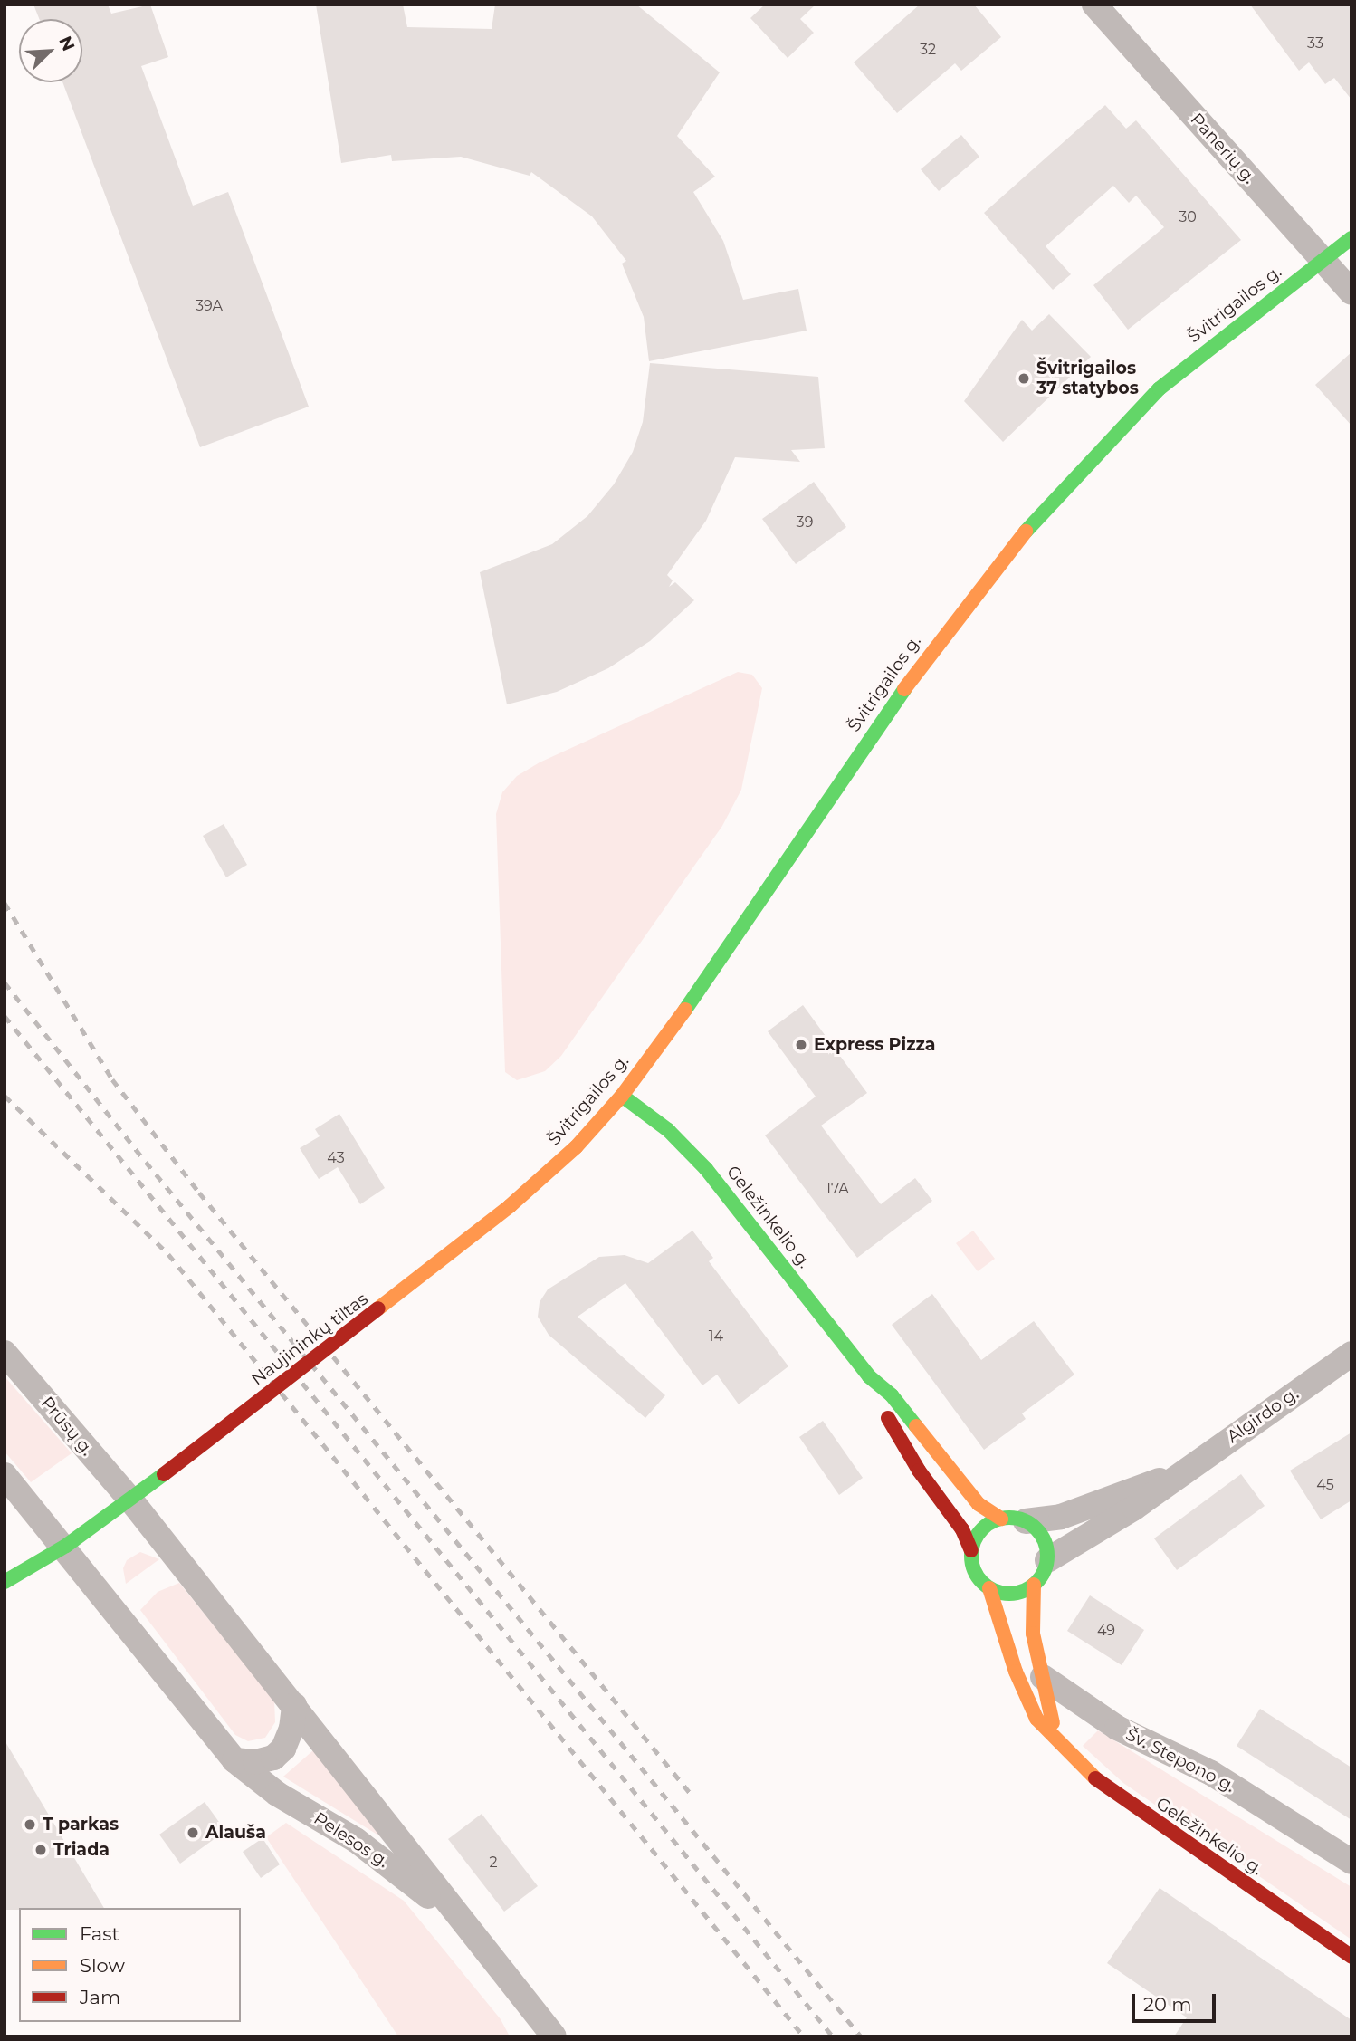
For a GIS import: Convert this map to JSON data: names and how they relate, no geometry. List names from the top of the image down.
{
  "streets": {
    "main road": ["Švitrigailos g.", "Geležinkelio g.", "Naujininkų tiltas"],
    "street": [
      "Panerių g.",
      "Algirdo g.",
      "Prūsų g.",
      "Šv. Stepono g.",
      "Pelesos g."
    ]
  },
  "crossings": [
    ["Panerių g.", "Švitrigailos g."],
    ["Švitrigailos g.", "Geležinkelio g."],
    ["Švitrigailos g.", "Naujininkų tiltas"],
    ["Geležinkelio g.", "Algirdo g."],
    ["Geležinkelio g.", "Šv. Stepono g."],
    ["Naujininkų tiltas", "Prūsų g."],
    ["Naujininkų tiltas", "Pelesos g."],
    ["Prūsų g.", "Pelesos g."]
  ],
  "places": [
    "Švitrigailos 37 statybos",
    "Express Pizza",
    "T parkas",
    "Alauša",
    "Triada"
  ],
  "house_numbers": [
    "33",
    "32",
    "30",
    "39A",
    "39",
    "43",
    "17A",
    "14",
    "45",
    "49",
    "2"
  ],
  "legend": ["Fast", "Slow", "Jam"],
  "scale_bar": "20 m",
  "north": "top right"
}
